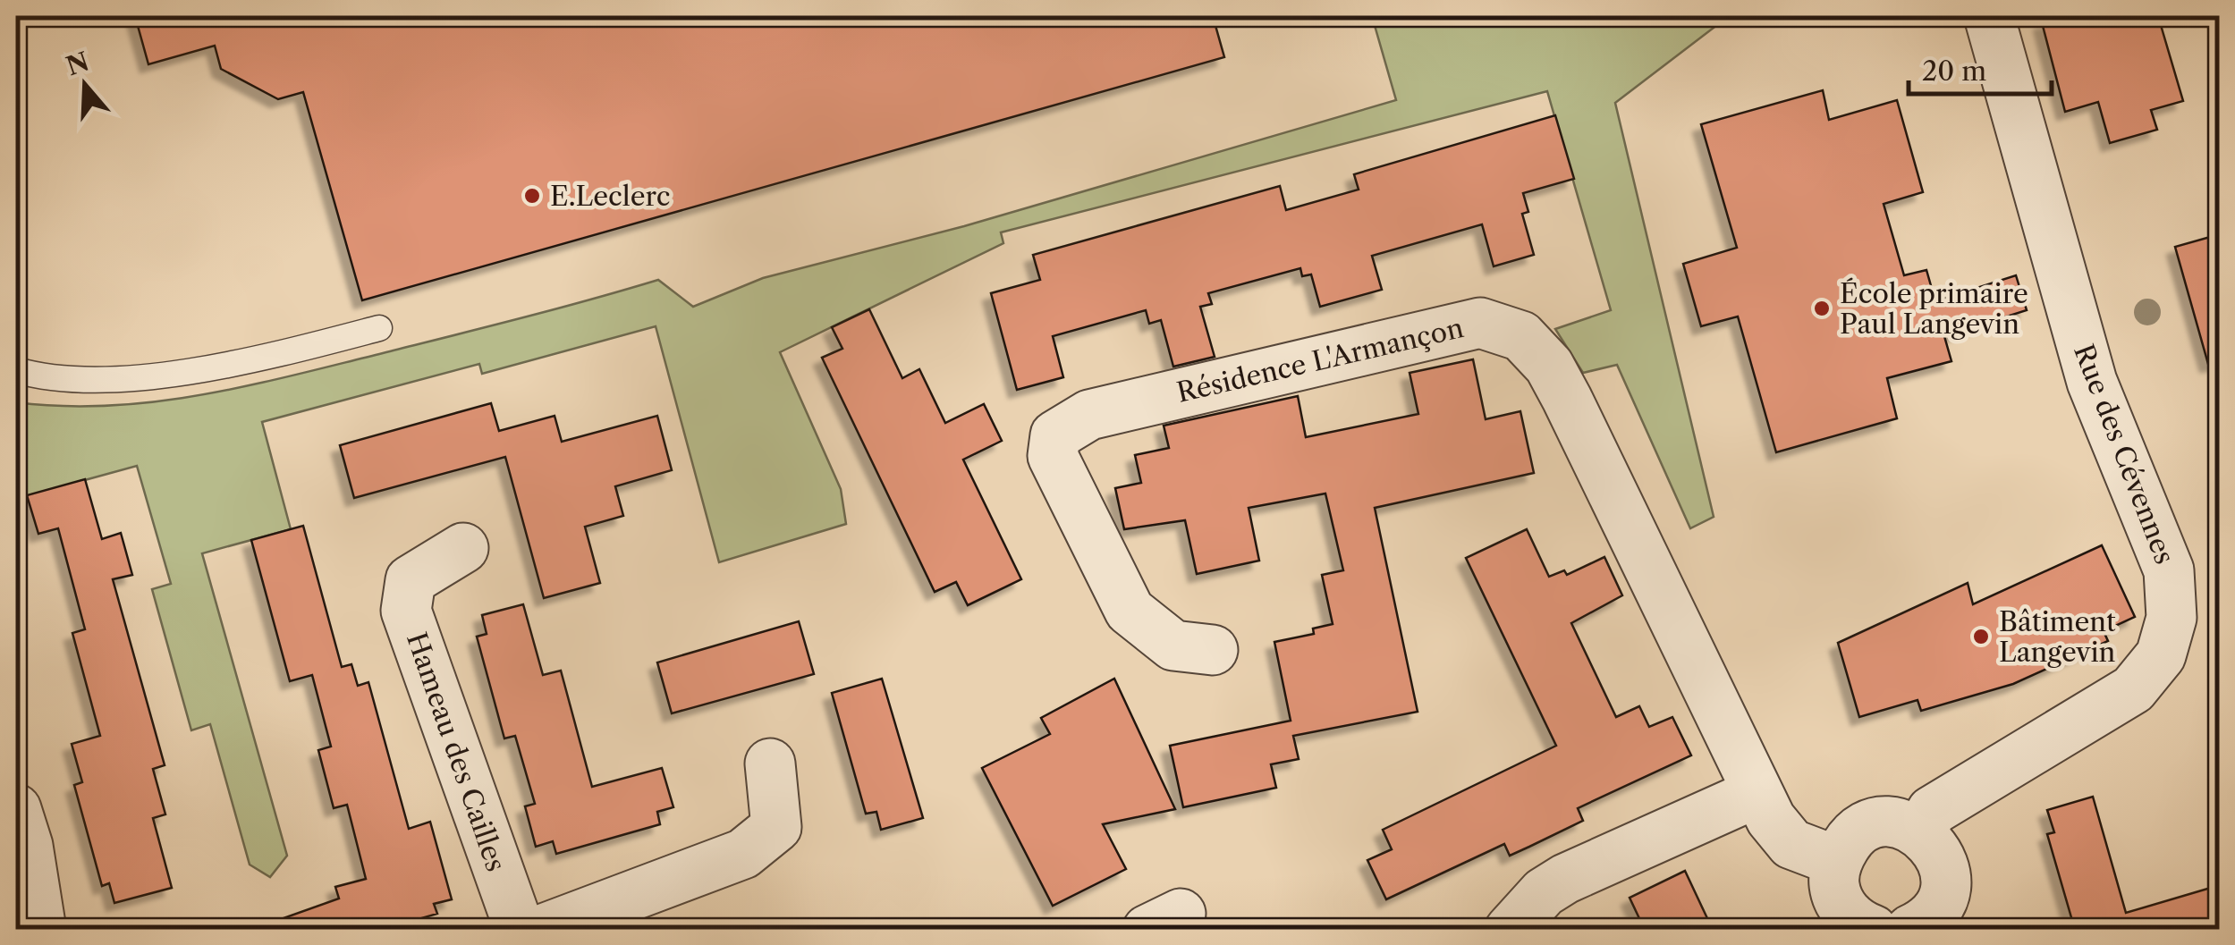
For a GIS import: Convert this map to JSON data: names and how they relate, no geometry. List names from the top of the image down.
{
  "streets": {
    "street": ["Résidence L'Armançon", "Rue des Cévennes", "Hameau des Cailles"]
  },
  "places": ["E.Leclerc", "École primaire Paul Langevin", "Bâtiment Langevin"],
  "scale_bar": "20 m",
  "north": "top"
}
